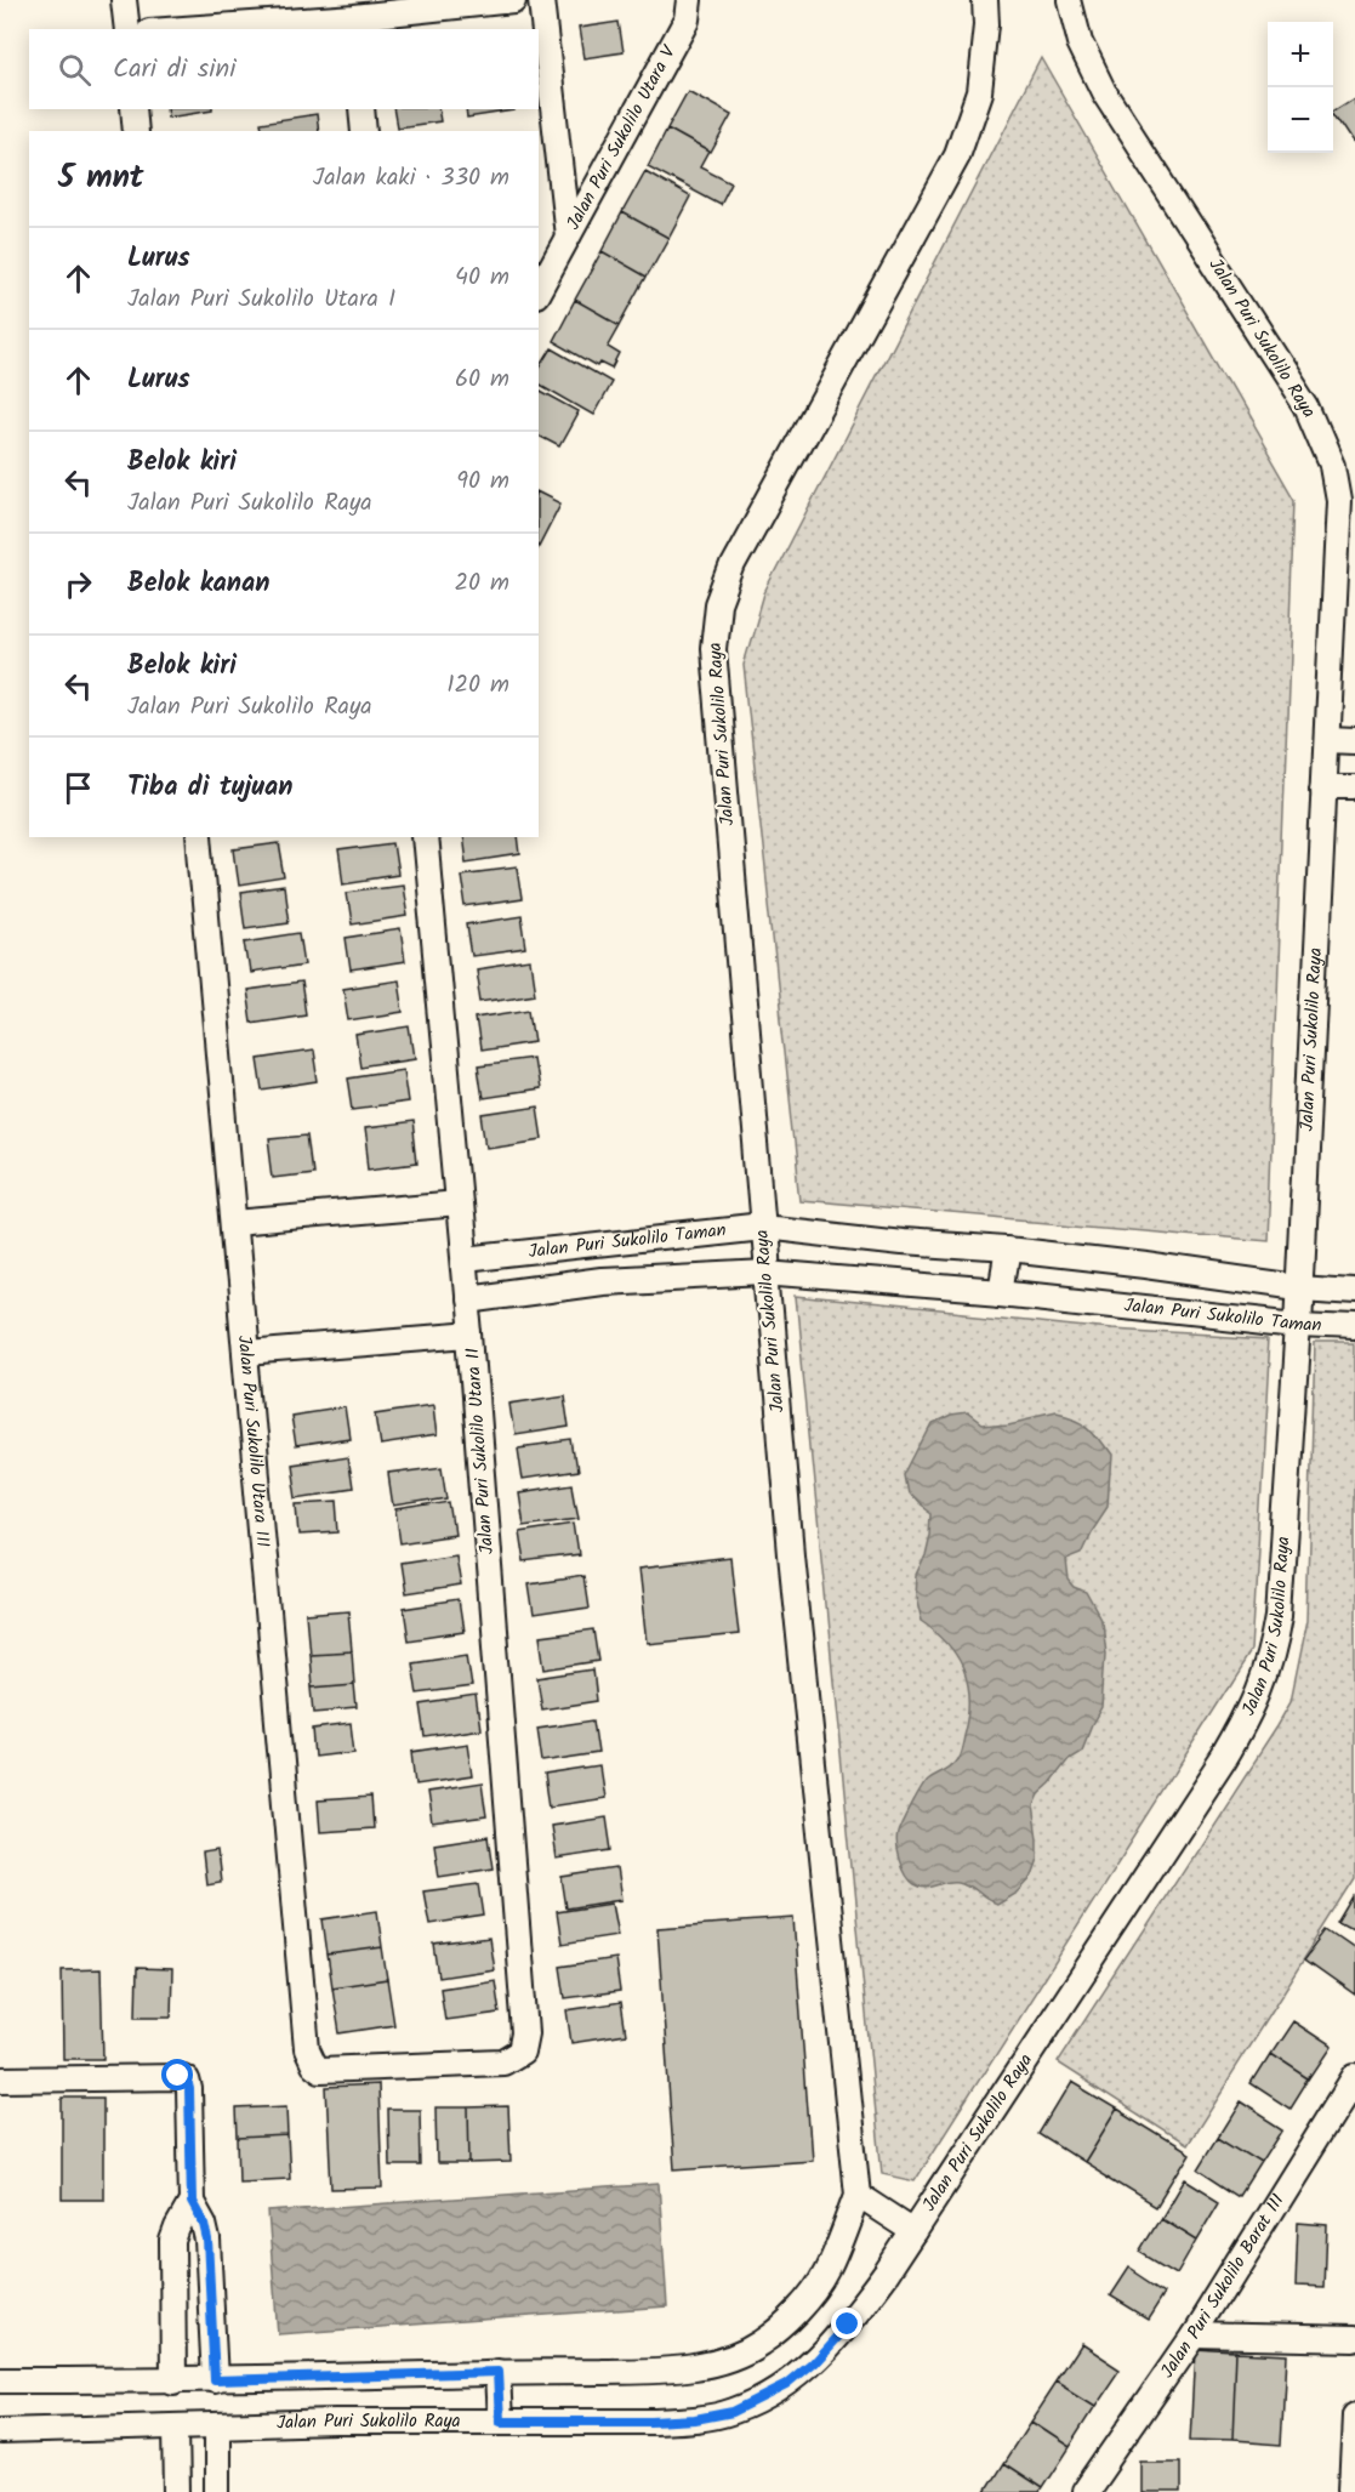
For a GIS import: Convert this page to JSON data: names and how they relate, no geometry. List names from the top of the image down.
{
  "streets": {
    "street": [
      "Jalan Puri Sukolilo Utara V",
      "Jalan Puri Sukolilo Raya",
      "Jalan Puri Sukolilo Taman",
      "Jalan Puri Sukolilo Utara III",
      "Jalan Puri Sukolilo Utara II",
      "Jalan Puri Sukolilo Barat III"
    ]
  },
  "crossings": [
    ["Jalan Puri Sukolilo Raya", "Jalan Puri Sukolilo Taman"],
    ["Jalan Puri Sukolilo Taman", "Jalan Puri Sukolilo Utara II"],
    ["Jalan Puri Sukolilo Utara III", "Jalan Puri Sukolilo Utara II"]
  ],
  "page": {
    "map_buttons": ["+", "−"],
    "search": "Cari di sini",
    "heading": ["5 mnt", "Jalan kaki · 330 m"],
    "list": [
      ["Lurus", "Jalan Puri Sukolilo Utara I", "40 m"],
      ["Lurus", "60 m"],
      ["Belok kiri", "Jalan Puri Sukolilo Raya", "90 m"],
      ["Belok kanan", "20 m"],
      ["Belok kiri", "Jalan Puri Sukolilo Raya", "120 m"],
      "Tiba di tujuan"
    ]
  }
}
